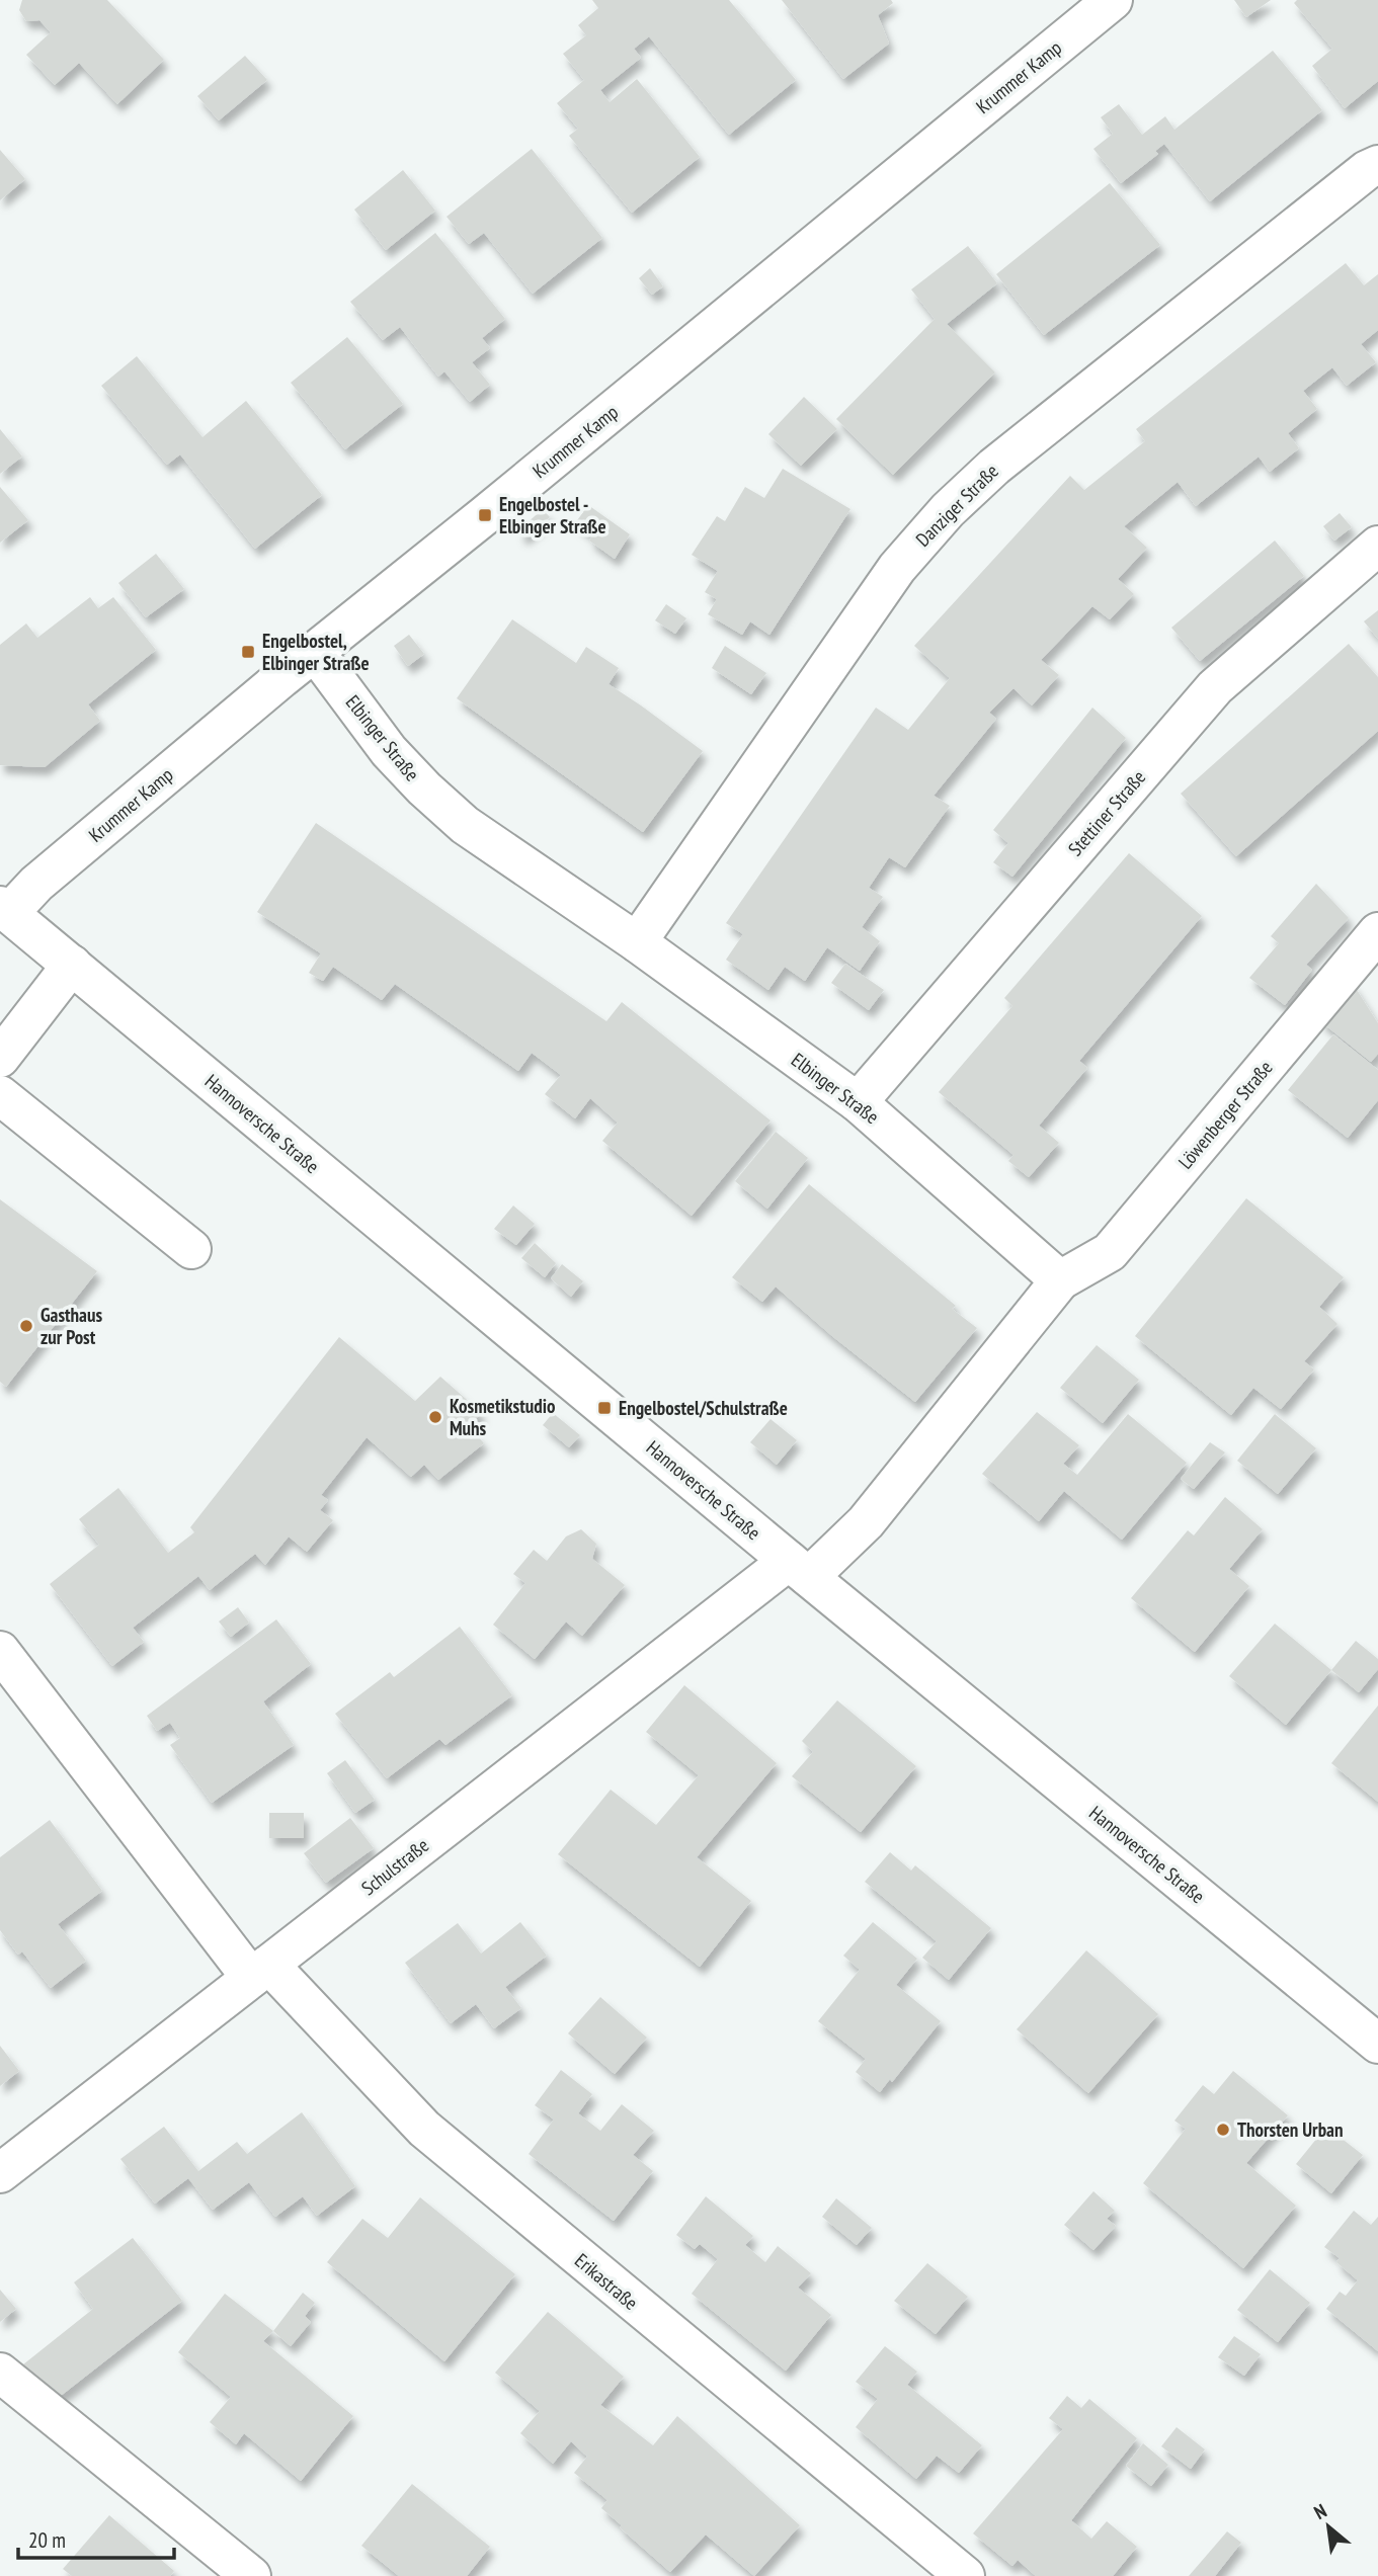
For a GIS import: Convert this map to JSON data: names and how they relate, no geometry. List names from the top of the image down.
{
  "streets": {
    "street": [
      "Krummer Kamp",
      "Danziger Straße",
      "Elbinger Straße",
      "Stettiner Straße",
      "Löwenberger Straße",
      "Hannoversche Straße",
      "Schulstraße",
      "Erikastraße"
    ]
  },
  "crossings": [
    ["Krummer Kamp", "Elbinger Straße"],
    ["Krummer Kamp", "Hannoversche Straße"],
    ["Danziger Straße", "Elbinger Straße"],
    ["Elbinger Straße", "Stettiner Straße"],
    ["Elbinger Straße", "Löwenberger Straße"],
    ["Hannoversche Straße", "Schulstraße"],
    ["Schulstraße", "Erikastraße"]
  ],
  "places": {
    "transit": ["Engelbostel - Elbinger Straße", "Engelbostel, Elbinger Straße", "Engelbostel/Schulstraße"],
    "other": ["Gasthaus zur Post", "Kosmetikstudio Muhs", "Thorsten Urban"]
  },
  "scale_bar": "20 m",
  "north": "top left"
}
